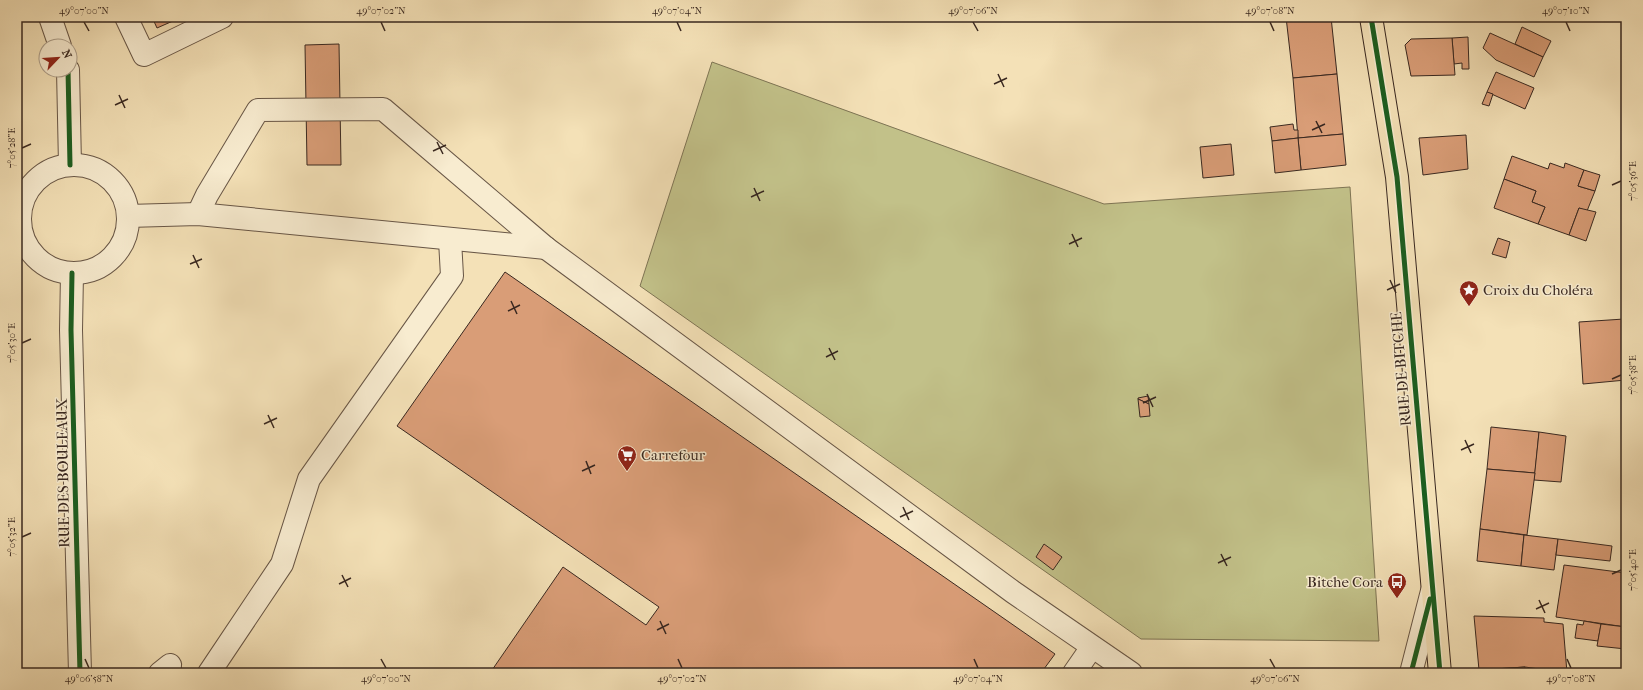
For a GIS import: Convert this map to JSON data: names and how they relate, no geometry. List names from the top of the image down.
{
  "streets": {
    "main road": ["RUE DE BITCHE"],
    "street": ["RUE DES BOULEAUX"]
  },
  "places": {
    "place": ["Croix du Choléra"],
    "supermarket": ["Carrefour"],
    "bus stop": ["Bitche Cora"]
  },
  "north": "top right",
  "coordinates": [
    "49°07'00\"N",
    "49°07'02\"N",
    "49°07'04\"N",
    "49°07'06\"N",
    "49°07'08\"N",
    "49°07'10\"N",
    "7°05'28\"E",
    "7°05'36\"E",
    "7°05'30\"E",
    "7°05'38\"E",
    "7°05'32\"E",
    "7°05'40\"E",
    "49°06'58\"N"
  ]
}
